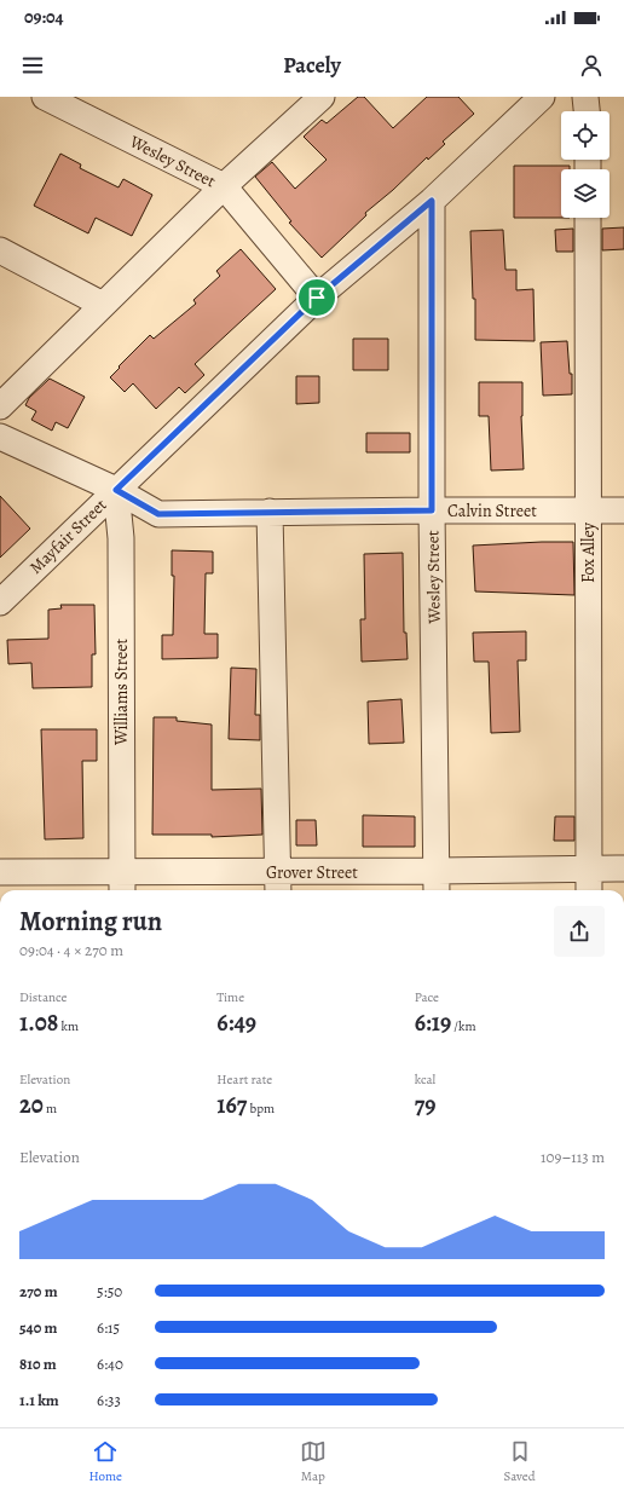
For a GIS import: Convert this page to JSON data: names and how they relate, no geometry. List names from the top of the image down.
{
  "streets": {
    "street": [
      "Wesley Street",
      "Calvin Street",
      "Mayfair Street",
      "Fox Alley",
      "Williams Street",
      "Grover Street"
    ]
  },
  "crossings": [
    ["Wesley Street", "Calvin Street"],
    ["Wesley Street", "Mayfair Street"],
    ["Wesley Street", "Grover Street"],
    ["Calvin Street", "Mayfair Street"],
    ["Calvin Street", "Fox Alley"],
    ["Calvin Street", "Williams Street"],
    ["Mayfair Street", "Williams Street"],
    ["Fox Alley", "Grover Street"],
    ["Williams Street", "Grover Street"]
  ],
  "page": {
    "status": "09:04",
    "header": "Pacely",
    "heading": ["Morning run", "09:04 · 4 × 270 m"],
    "stats": [
      ["Distance", "1.08 km"],
      ["Time", "6:49"],
      ["Pace", "6:19 /km"],
      ["Elevation", "20 m"],
      ["Heart rate", "167 bpm"],
      ["kcal", "79"]
    ],
    "chart": ["Elevation", "109–113 m"],
    "list": [
      {
        "name": "270 m",
        "note": "5:50"
      },
      {
        "name": "540 m",
        "note": "6:15"
      },
      {
        "name": "810 m",
        "note": "6:40"
      },
      {
        "name": "1.1 km",
        "note": "6:33"
      }
    ],
    "tabs": ["Home", "Map", "Saved"]
  }
}
